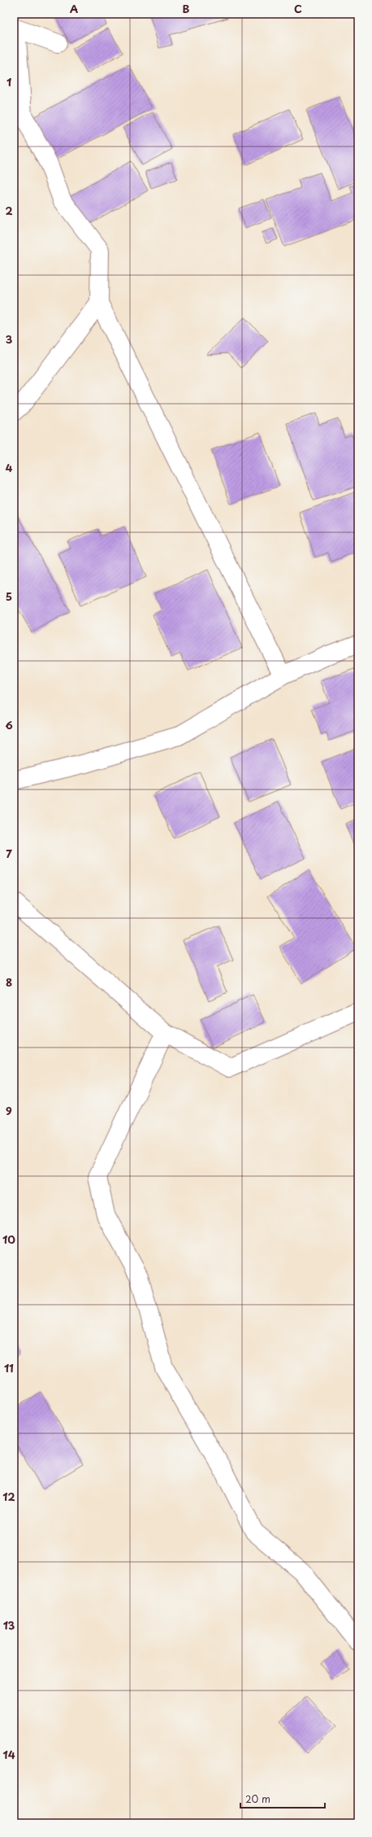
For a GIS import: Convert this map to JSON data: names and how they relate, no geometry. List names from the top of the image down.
{
  "scale_bar": "20 m",
  "grid": {
    "columns": ["A", "B", "C"],
    "rows": [
      "1",
      "2",
      "3",
      "4",
      "5",
      "6",
      "7",
      "8",
      "9",
      "10",
      "11",
      "12",
      "13",
      "14"
    ]
  }
}
